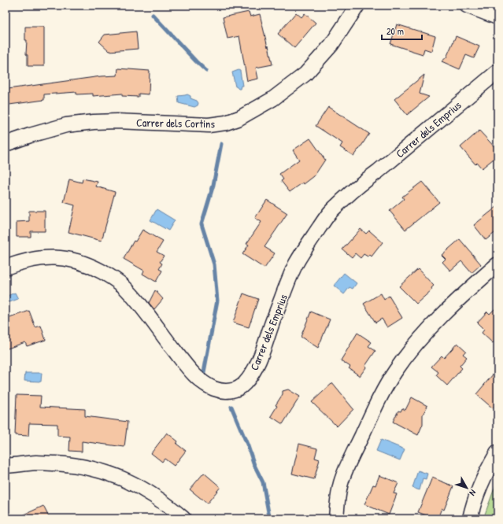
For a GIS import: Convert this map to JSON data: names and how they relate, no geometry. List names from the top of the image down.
{
  "streets": {
    "street": ["Carrer dels Cortins", "Carrer dels Emprius"]
  },
  "scale_bar": "20 m",
  "north": "bottom right"
}
